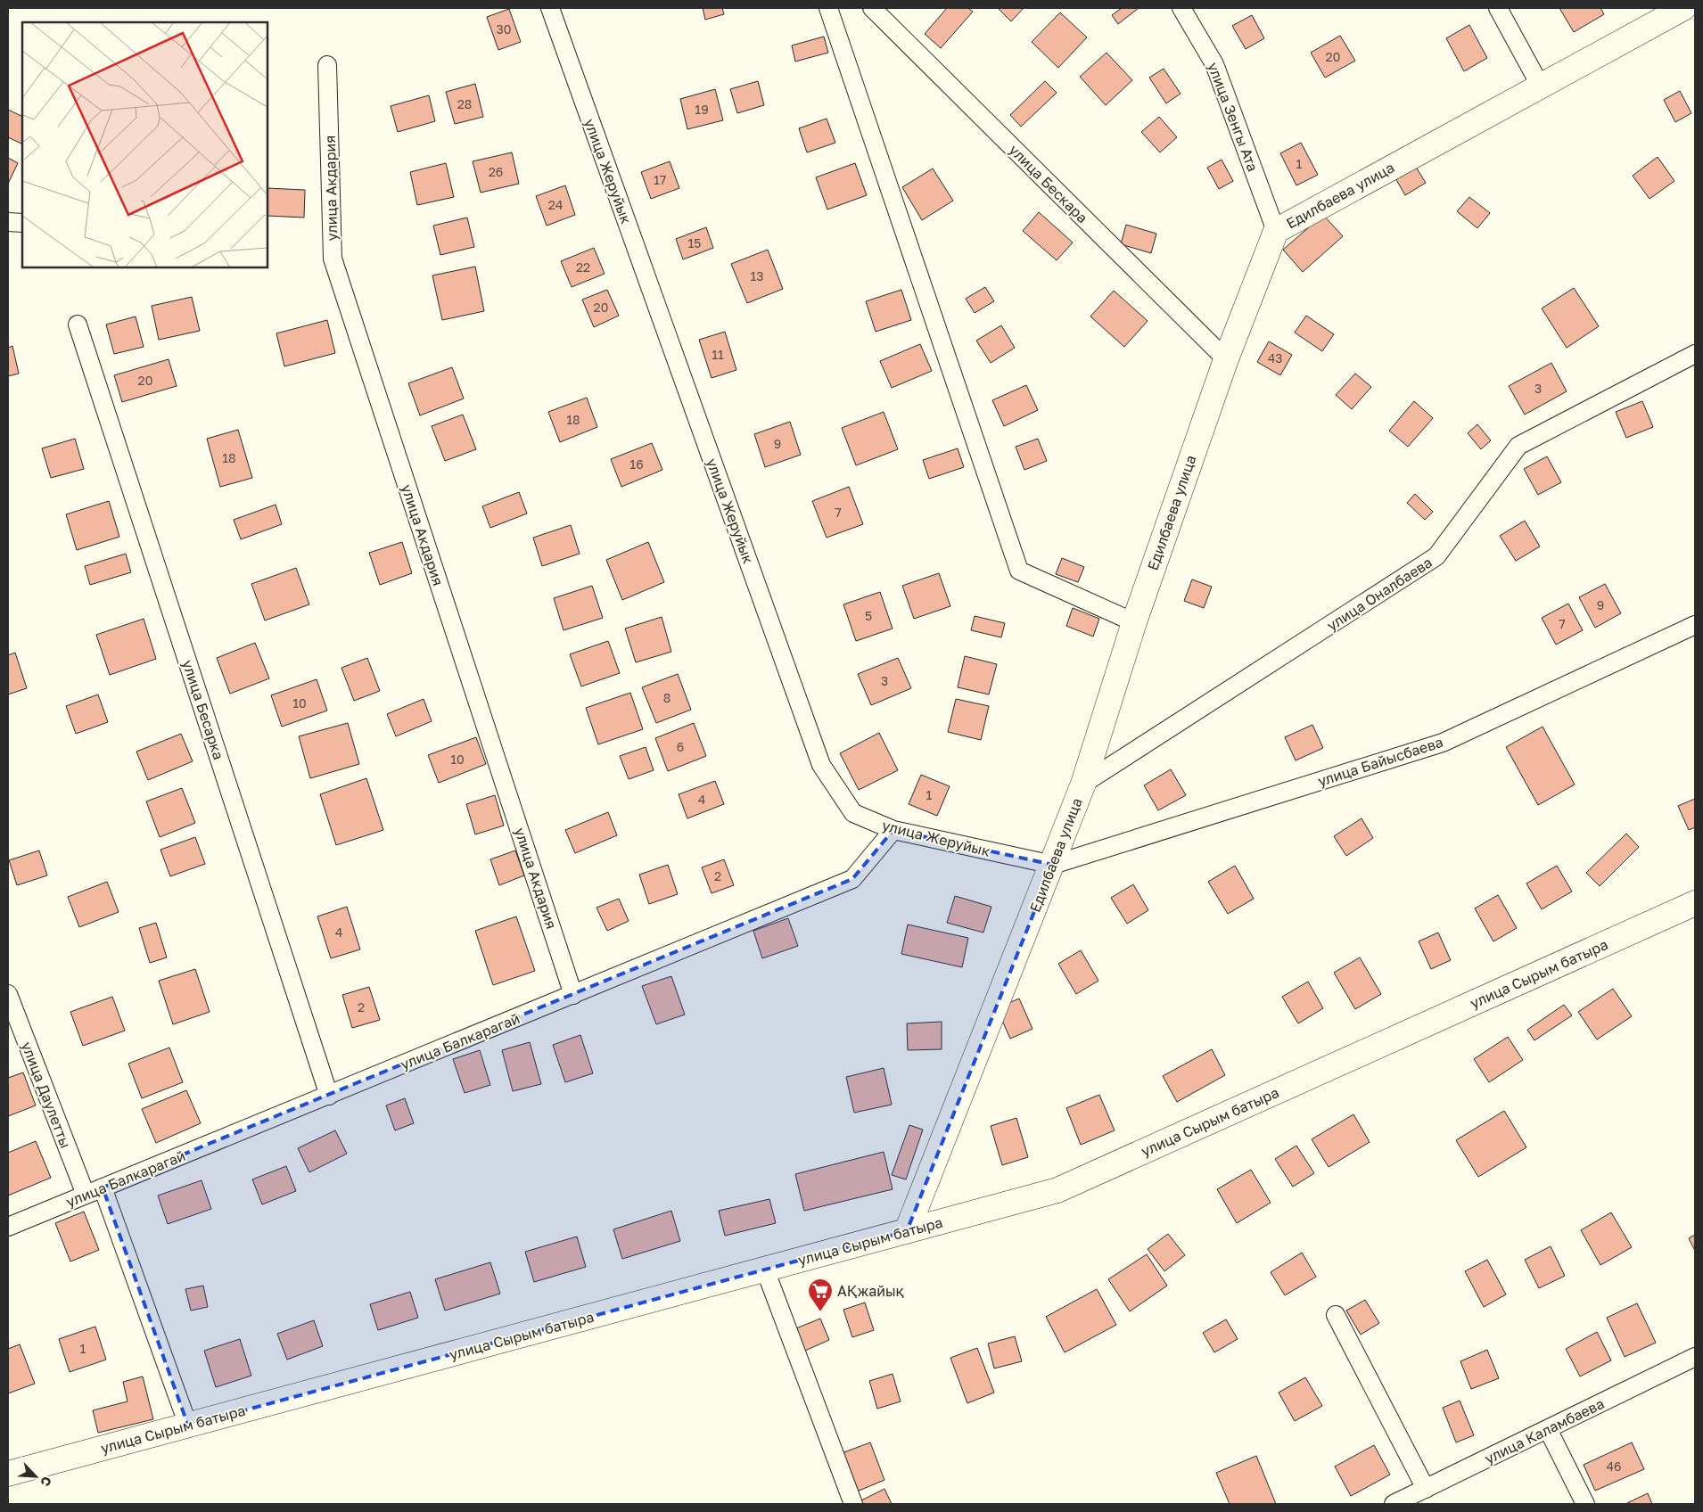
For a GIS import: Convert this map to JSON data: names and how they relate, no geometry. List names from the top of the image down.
{
  "streets": {
    "street": [
      "улица Зенгы Ата",
      "улица Жеруйык",
      "улица Бескара",
      "улица Акдария",
      "Едилбаева улица",
      "улица Оналбаева",
      "улица Бесарка",
      "улица Байысбаева",
      "улица Сырым батыра",
      "улица Балкарагай",
      "улица Даулетты",
      "улица Каламбаева"
    ]
  },
  "crossings": [
    ["улица Зенгы Ата", "Едилбаева улица"],
    ["улица Жеруйык", "Едилбаева улица"],
    ["улица Жеруйык", "улица Байысбаева"],
    ["улица Жеруйык", "улица Балкарагай"],
    ["улица Бескара", "Едилбаева улица"],
    ["улица Акдария", "улица Балкарагай"],
    ["Едилбаева улица", "улица Оналбаева"],
    ["Едилбаева улица", "улица Байысбаева"],
    ["Едилбаева улица", "улица Сырым батыра"],
    ["улица Бесарка", "улица Балкарагай"],
    ["улица Балкарагай", "улица Даулетты"]
  ],
  "places": {
    "supermarket": ["АҚжайық"]
  },
  "house_numbers": [
    "30",
    "20",
    "28",
    "19",
    "1",
    "26",
    "17",
    "24",
    "15",
    "22",
    "13",
    "20",
    "11",
    "43",
    "20",
    "3",
    "18",
    "9",
    "18",
    "16",
    "7",
    "9",
    "5",
    "7",
    "3",
    "8",
    "10",
    "6",
    "10",
    "1",
    "4",
    "2",
    "4",
    "2",
    "1",
    "46"
  ],
  "north": "bottom right"
}
